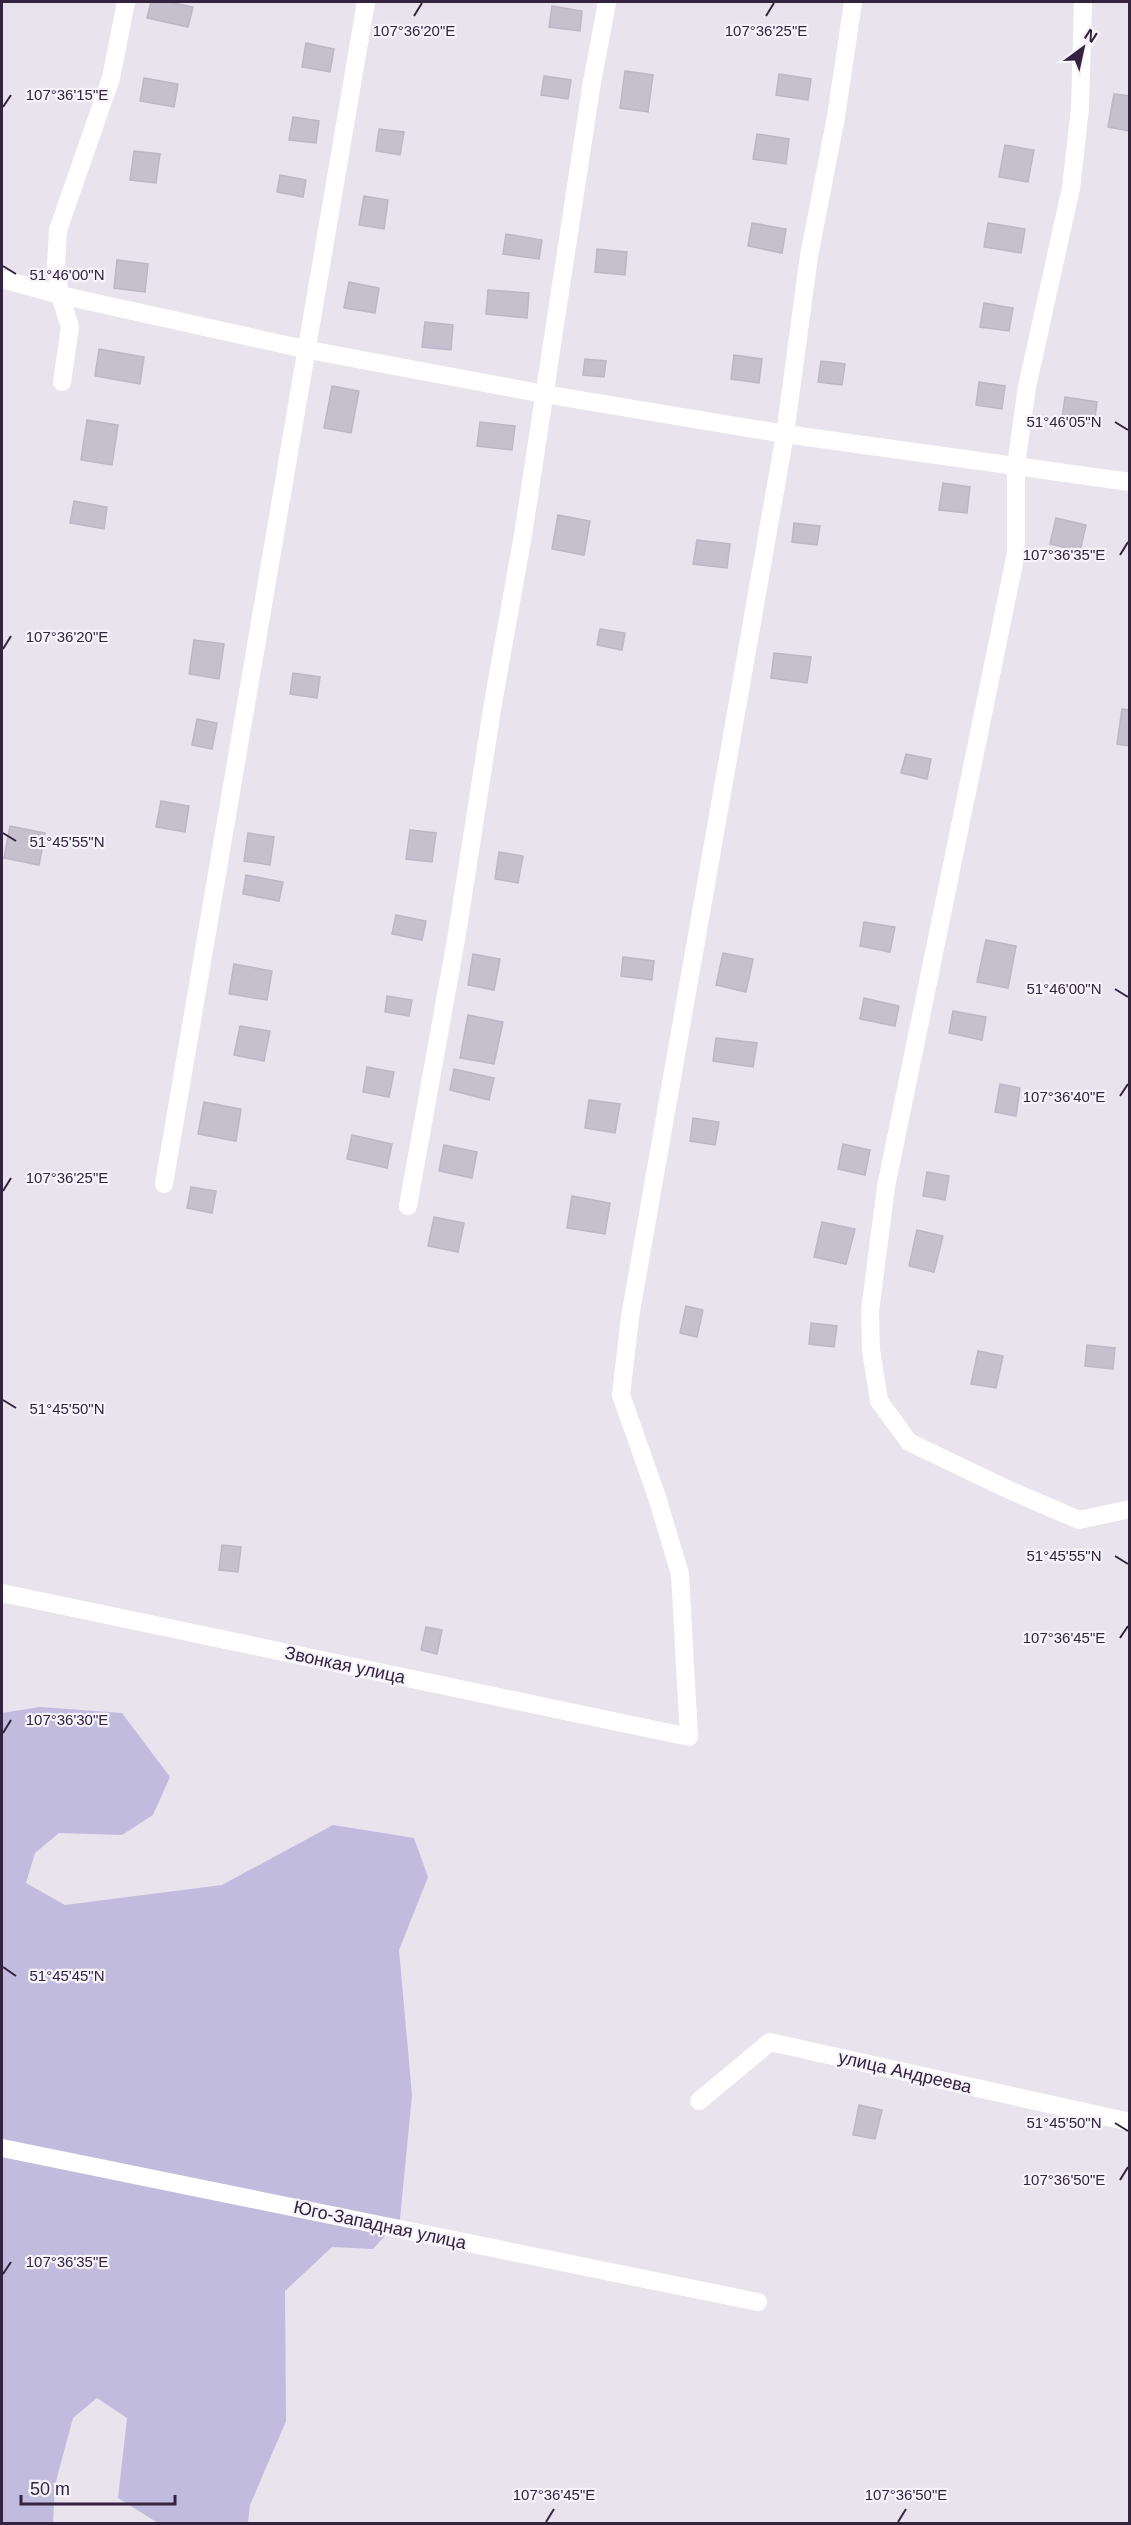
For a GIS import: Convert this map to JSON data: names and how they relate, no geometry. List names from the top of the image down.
{
  "streets": {
    "street": ["Звонкая улица", "улица Андреева", "Юго-Западная улица"]
  },
  "scale_bar": "50 m",
  "north": "top right",
  "coordinates": [
    "107°36'20\"E",
    "107°36'25\"E",
    "107°36'15\"E",
    "51°46'00\"N",
    "51°46'05\"N",
    "107°36'35\"E",
    "51°45'55\"N",
    "107°36'40\"E",
    "51°45'50\"N",
    "107°36'45\"E",
    "107°36'30\"E",
    "51°45'45\"N",
    "107°36'50\"E"
  ]
}
